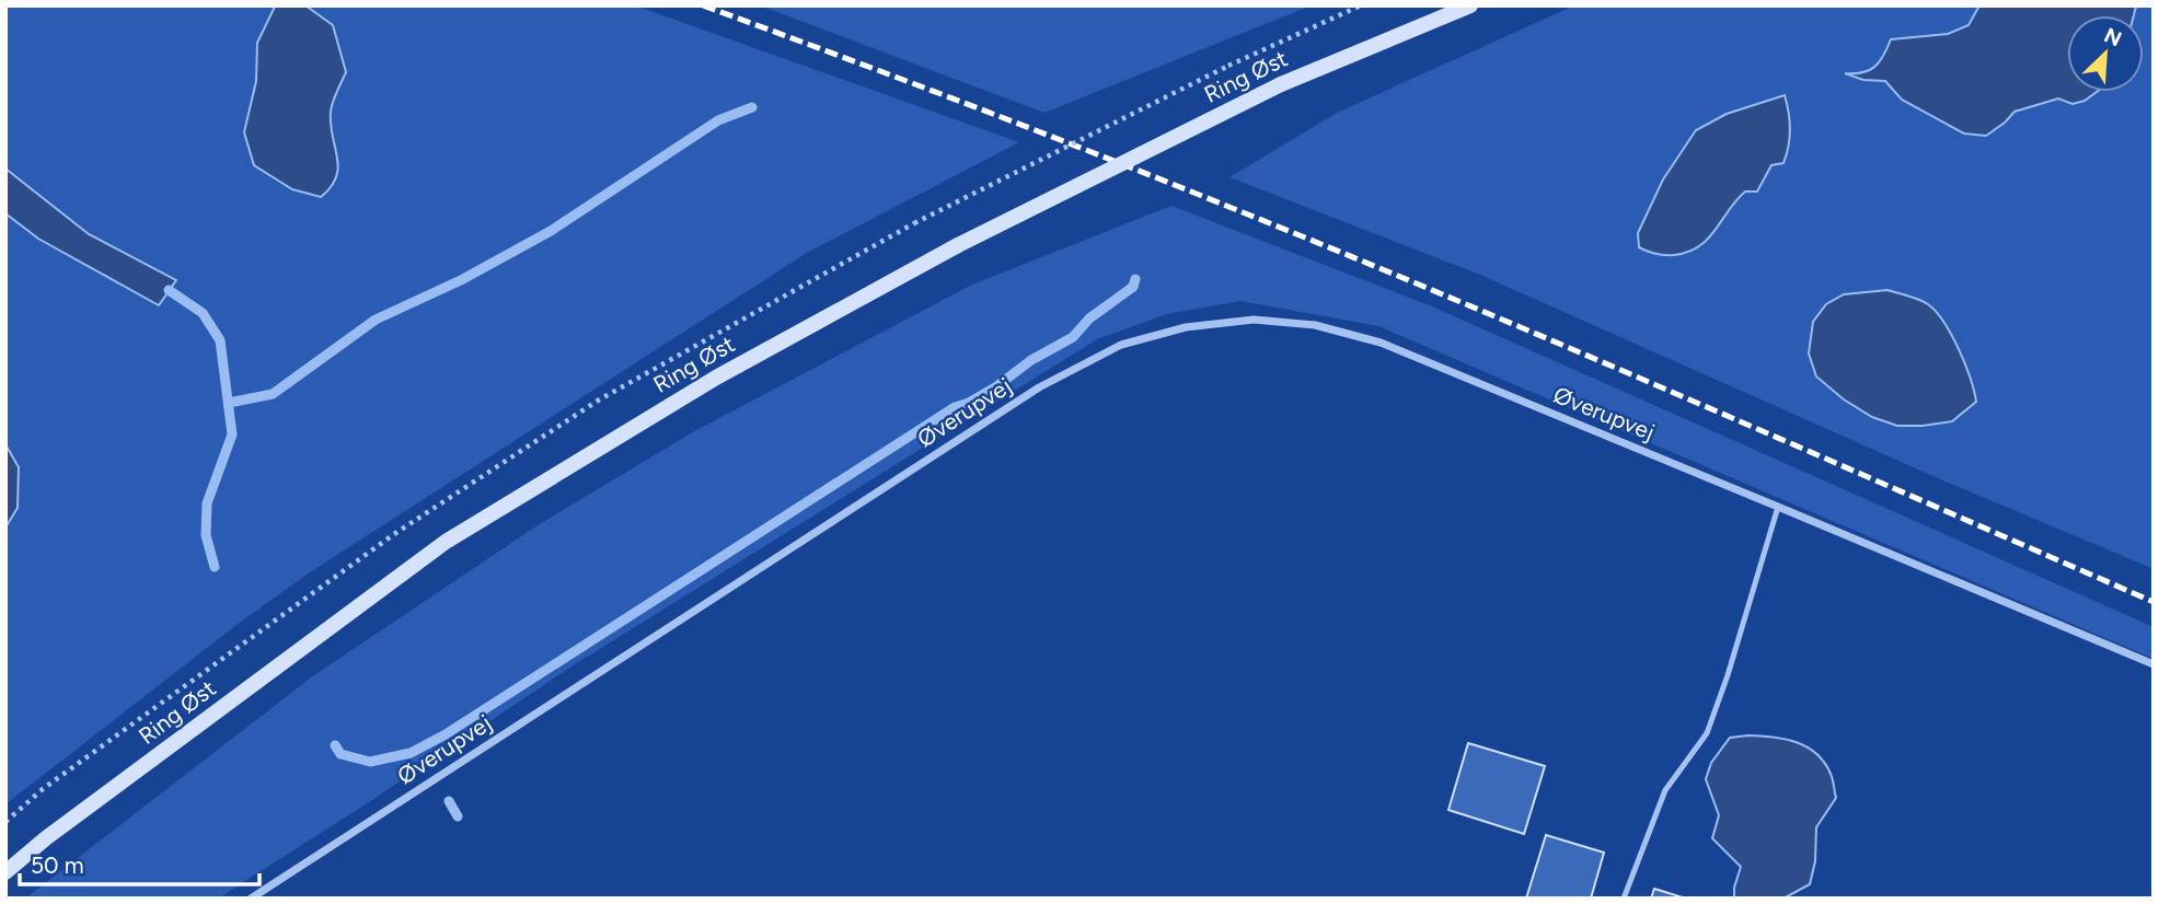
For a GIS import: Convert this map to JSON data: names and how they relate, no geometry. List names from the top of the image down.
{
  "streets": {
    "main road": ["Ring Øst"],
    "street": ["Øverupvej"]
  },
  "scale_bar": "50 m",
  "north": "top right"
}
